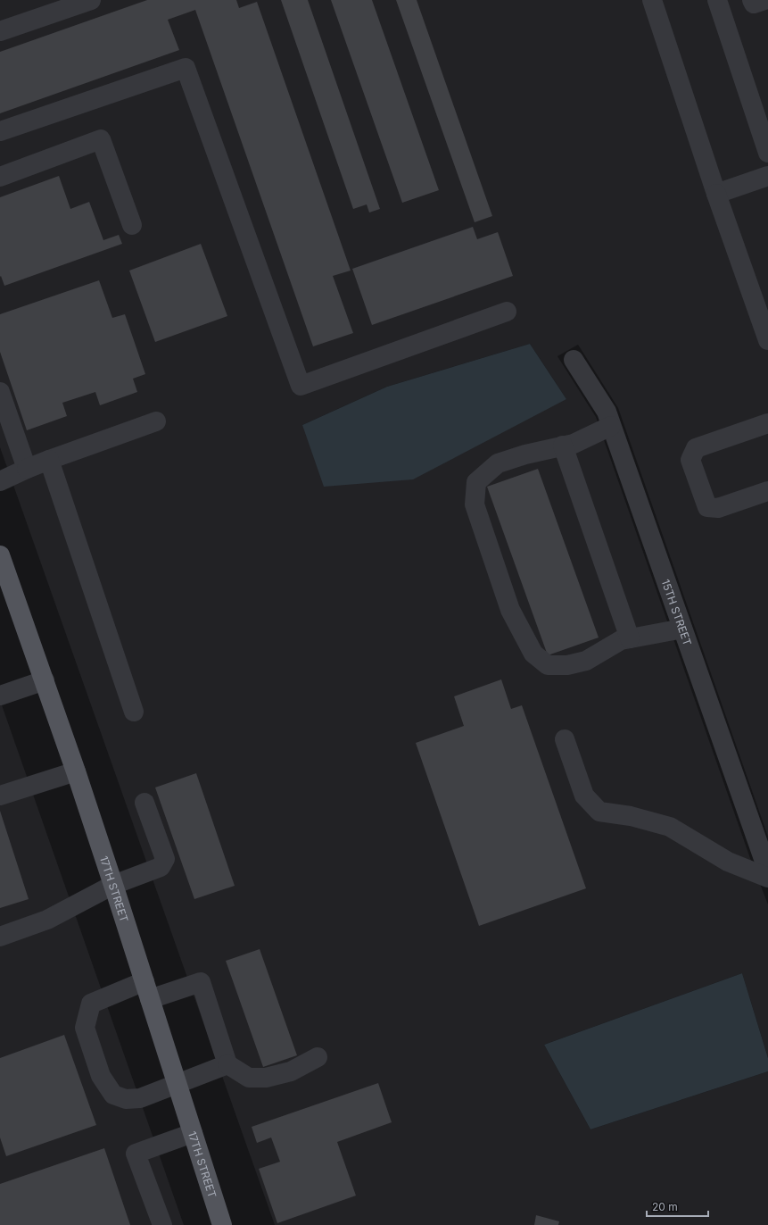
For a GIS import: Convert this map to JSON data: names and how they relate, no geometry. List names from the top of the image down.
{
  "streets": {
    "main road": ["17TH STREET"],
    "street": ["15TH STREET"]
  },
  "scale_bar": "20 m"
}
